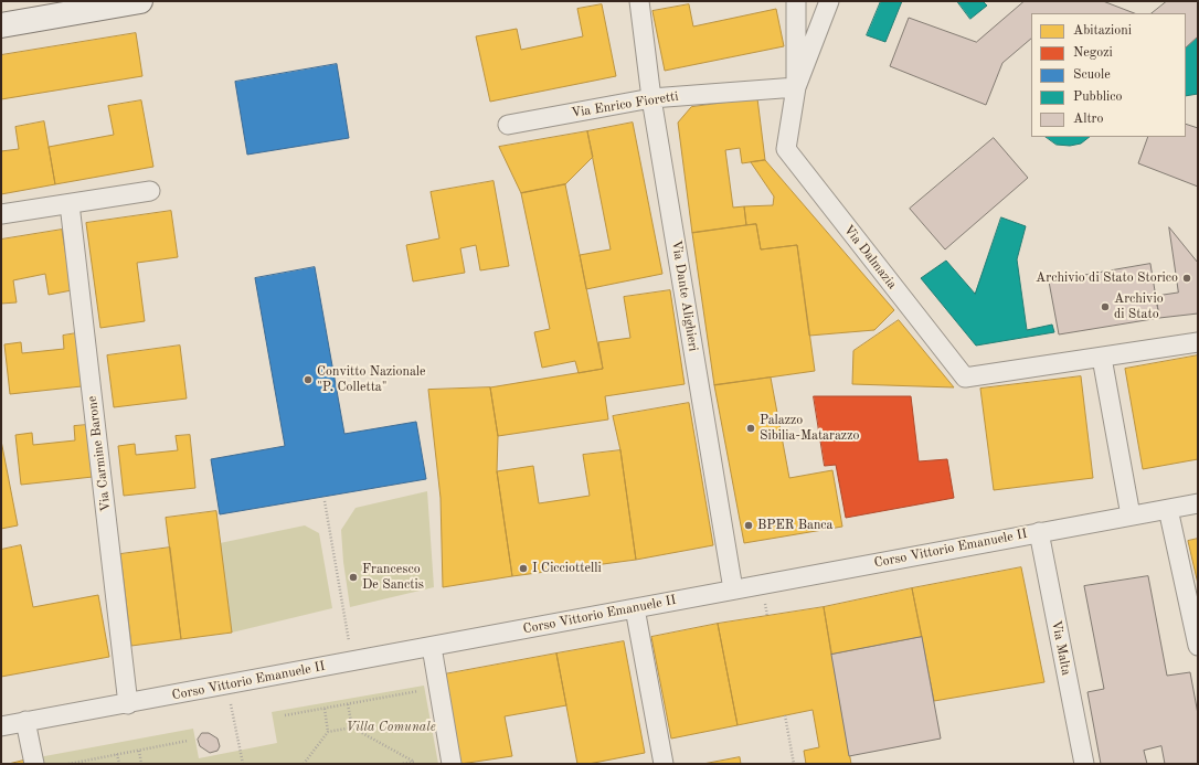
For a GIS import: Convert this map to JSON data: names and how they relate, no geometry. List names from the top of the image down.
{
  "streets": {
    "street": [
      "Via Enrico Fioretti",
      "Via Dalmazia",
      "Via Dante Alighieri",
      "Via Carmine Barone",
      "Corso Vittorio Emanuele II",
      "Via Malta"
    ]
  },
  "crossings": [
    ["Via Enrico Fioretti", "Via Dalmazia"],
    ["Via Enrico Fioretti", "Via Dante Alighieri"],
    ["Via Dante Alighieri", "Corso Vittorio Emanuele II"],
    ["Via Carmine Barone", "Corso Vittorio Emanuele II"],
    ["Corso Vittorio Emanuele II", "Via Malta"]
  ],
  "parks": ["Villa Comunale"],
  "places": [
    "Archivio di Stato Storico",
    "Archivio di Stato",
    "Convitto Nazionale \"P. Colletta\"",
    "Palazzo Sibilia-Matarazzo",
    "BPER Banca",
    "I Cicciottelli",
    "Francesco De Sanctis"
  ],
  "legend": [
    "Abitazioni",
    "Negozi",
    "Scuole",
    "Pubblico",
    "Altro"
  ]
}
